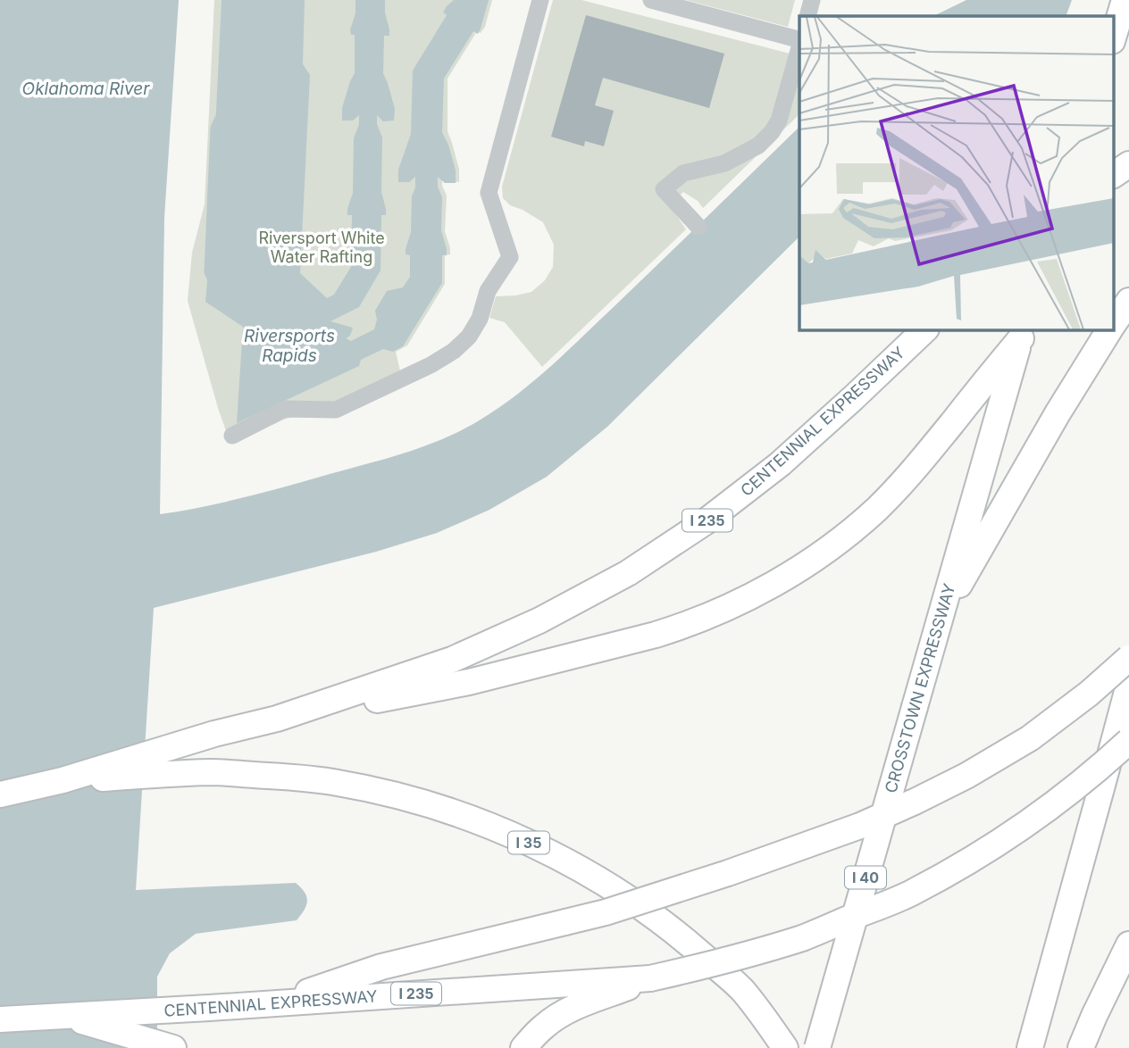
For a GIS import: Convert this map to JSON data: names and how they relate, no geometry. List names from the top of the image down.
{
  "streets": {
    "highway": [
      "CENTENNIAL EXPRESSWAY",
      "I 235",
      "CROSSTOWN EXPRESSWAY",
      "I 35",
      "I 40"
    ]
  },
  "crossings": [
    ["CENTENNIAL EXPRESSWAY", "I 35"]
  ],
  "water": ["Oklahoma River", "Riversports Rapids"],
  "parks": ["Riversport White Water Rafting"]
}
